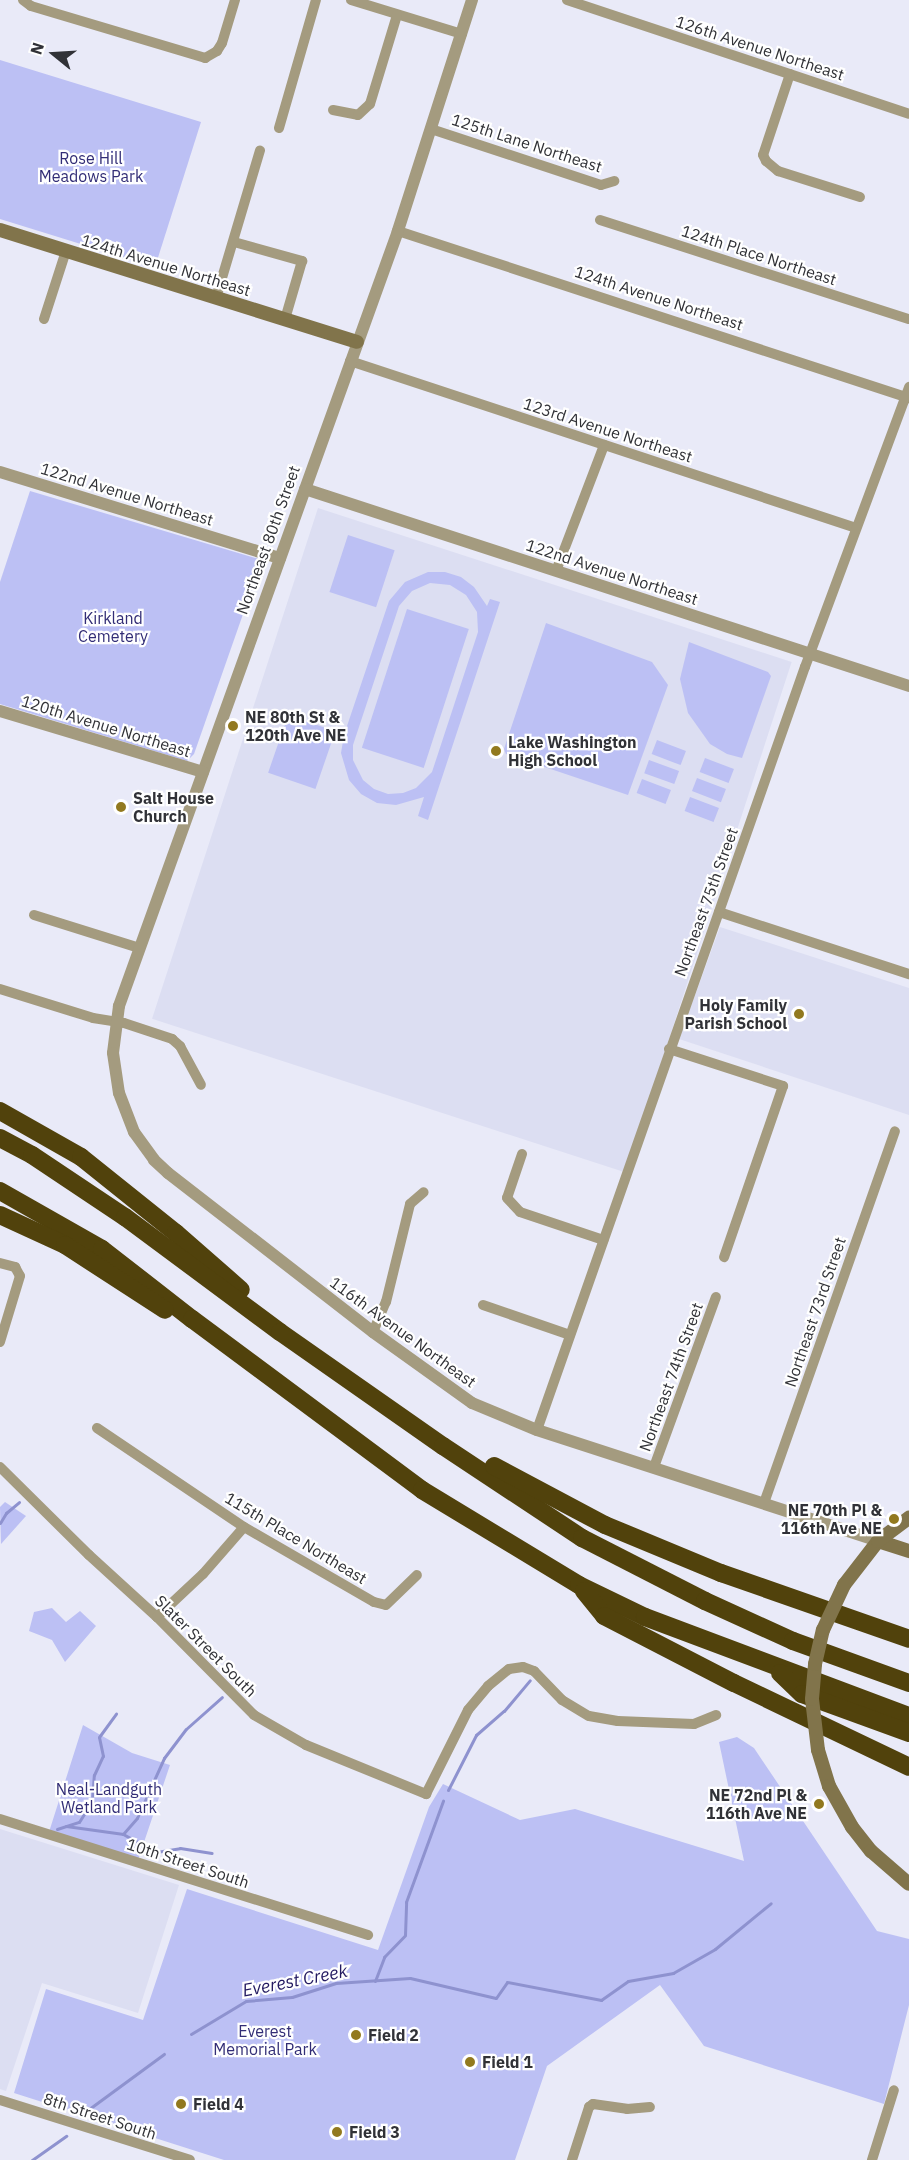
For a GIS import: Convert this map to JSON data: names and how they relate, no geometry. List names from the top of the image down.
{
  "streets": {
    "main road": ["124th Avenue Northeast", "116th Avenue Northeast"],
    "street": [
      "126th Avenue Northeast",
      "125th Lane Northeast",
      "124th Place Northeast",
      "123rd Avenue Northeast",
      "122nd Avenue Northeast",
      "Northeast 80th Street",
      "120th Avenue Northeast",
      "Northeast 75th Street",
      "Northeast 73rd Street",
      "Northeast 74th Street",
      "115th Place Northeast",
      "Slater Street South",
      "10th Street South",
      "8th Street South"
    ]
  },
  "crossings": [
    ["125th Lane Northeast", "Northeast 80th Street"],
    ["124th Avenue Northeast", "Northeast 80th Street"],
    ["124th Avenue Northeast", "Northeast 75th Street"],
    ["123rd Avenue Northeast", "Northeast 80th Street"],
    ["123rd Avenue Northeast", "Northeast 75th Street"],
    ["122nd Avenue Northeast", "Northeast 80th Street"],
    ["122nd Avenue Northeast", "Northeast 75th Street"],
    ["Northeast 80th Street", "120th Avenue Northeast"],
    ["Northeast 80th Street", "116th Avenue Northeast"],
    ["Northeast 75th Street", "116th Avenue Northeast"],
    ["Northeast 73rd Street", "116th Avenue Northeast"],
    ["116th Avenue Northeast", "Northeast 74th Street"]
  ],
  "water": ["Everest Creek"],
  "parks": [
    "Rose Hill Meadows Park",
    "Kirkland Cemetery",
    "Neal-Landguth Wetland Park",
    "Everest Memorial Park"
  ],
  "places": [
    "NE 80th St & 120th Ave NE",
    "Lake Washington High School",
    "Salt House Church",
    "Holy Family Parish School",
    "NE 70th Pl & 116th Ave NE",
    "NE 72nd Pl & 116th Ave NE",
    "Field 2",
    "Field 1",
    "Field 4",
    "Field 3"
  ],
  "north": "left"
}
